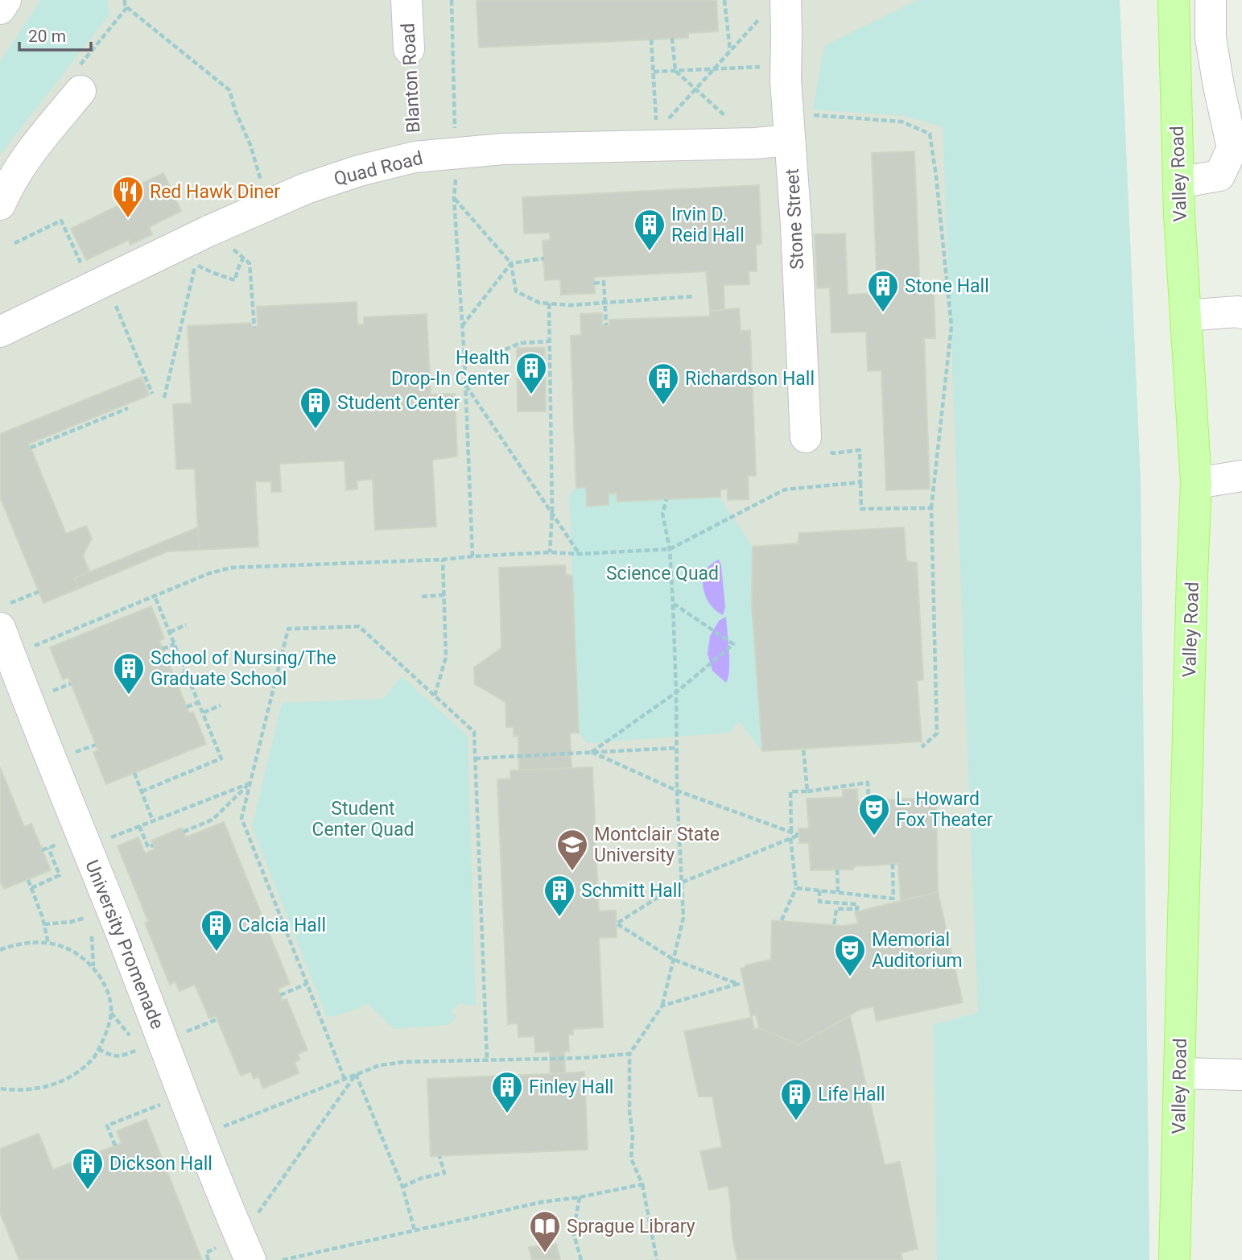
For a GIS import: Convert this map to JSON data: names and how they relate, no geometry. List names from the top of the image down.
{
  "streets": {
    "main road": ["Valley Road"],
    "street": [
      "Blanton Road",
      "Quad Road",
      "Stone Street",
      "University Promenade"
    ]
  },
  "crossings": [
    ["Blanton Road", "Quad Road"],
    ["Quad Road", "Stone Street"]
  ],
  "parks": ["Science Quad", "Student Center Quad"],
  "places": {
    "restaurant": ["Red Hawk Diner"],
    "building": [
      "Irvin D. Reid Hall",
      "Stone Hall",
      "Health Drop-In Center",
      "Richardson Hall",
      "Student Center",
      "School of Nursing/The Graduate School",
      "Schmitt Hall",
      "Calcia Hall",
      "Finley Hall",
      "Life Hall",
      "Dickson Hall"
    ],
    "theatre": ["L. Howard Fox Theater", "Memorial Auditorium"],
    "school or university": ["Montclair State University"],
    "library": ["Sprague Library"]
  },
  "scale_bar": "20 m"
}
